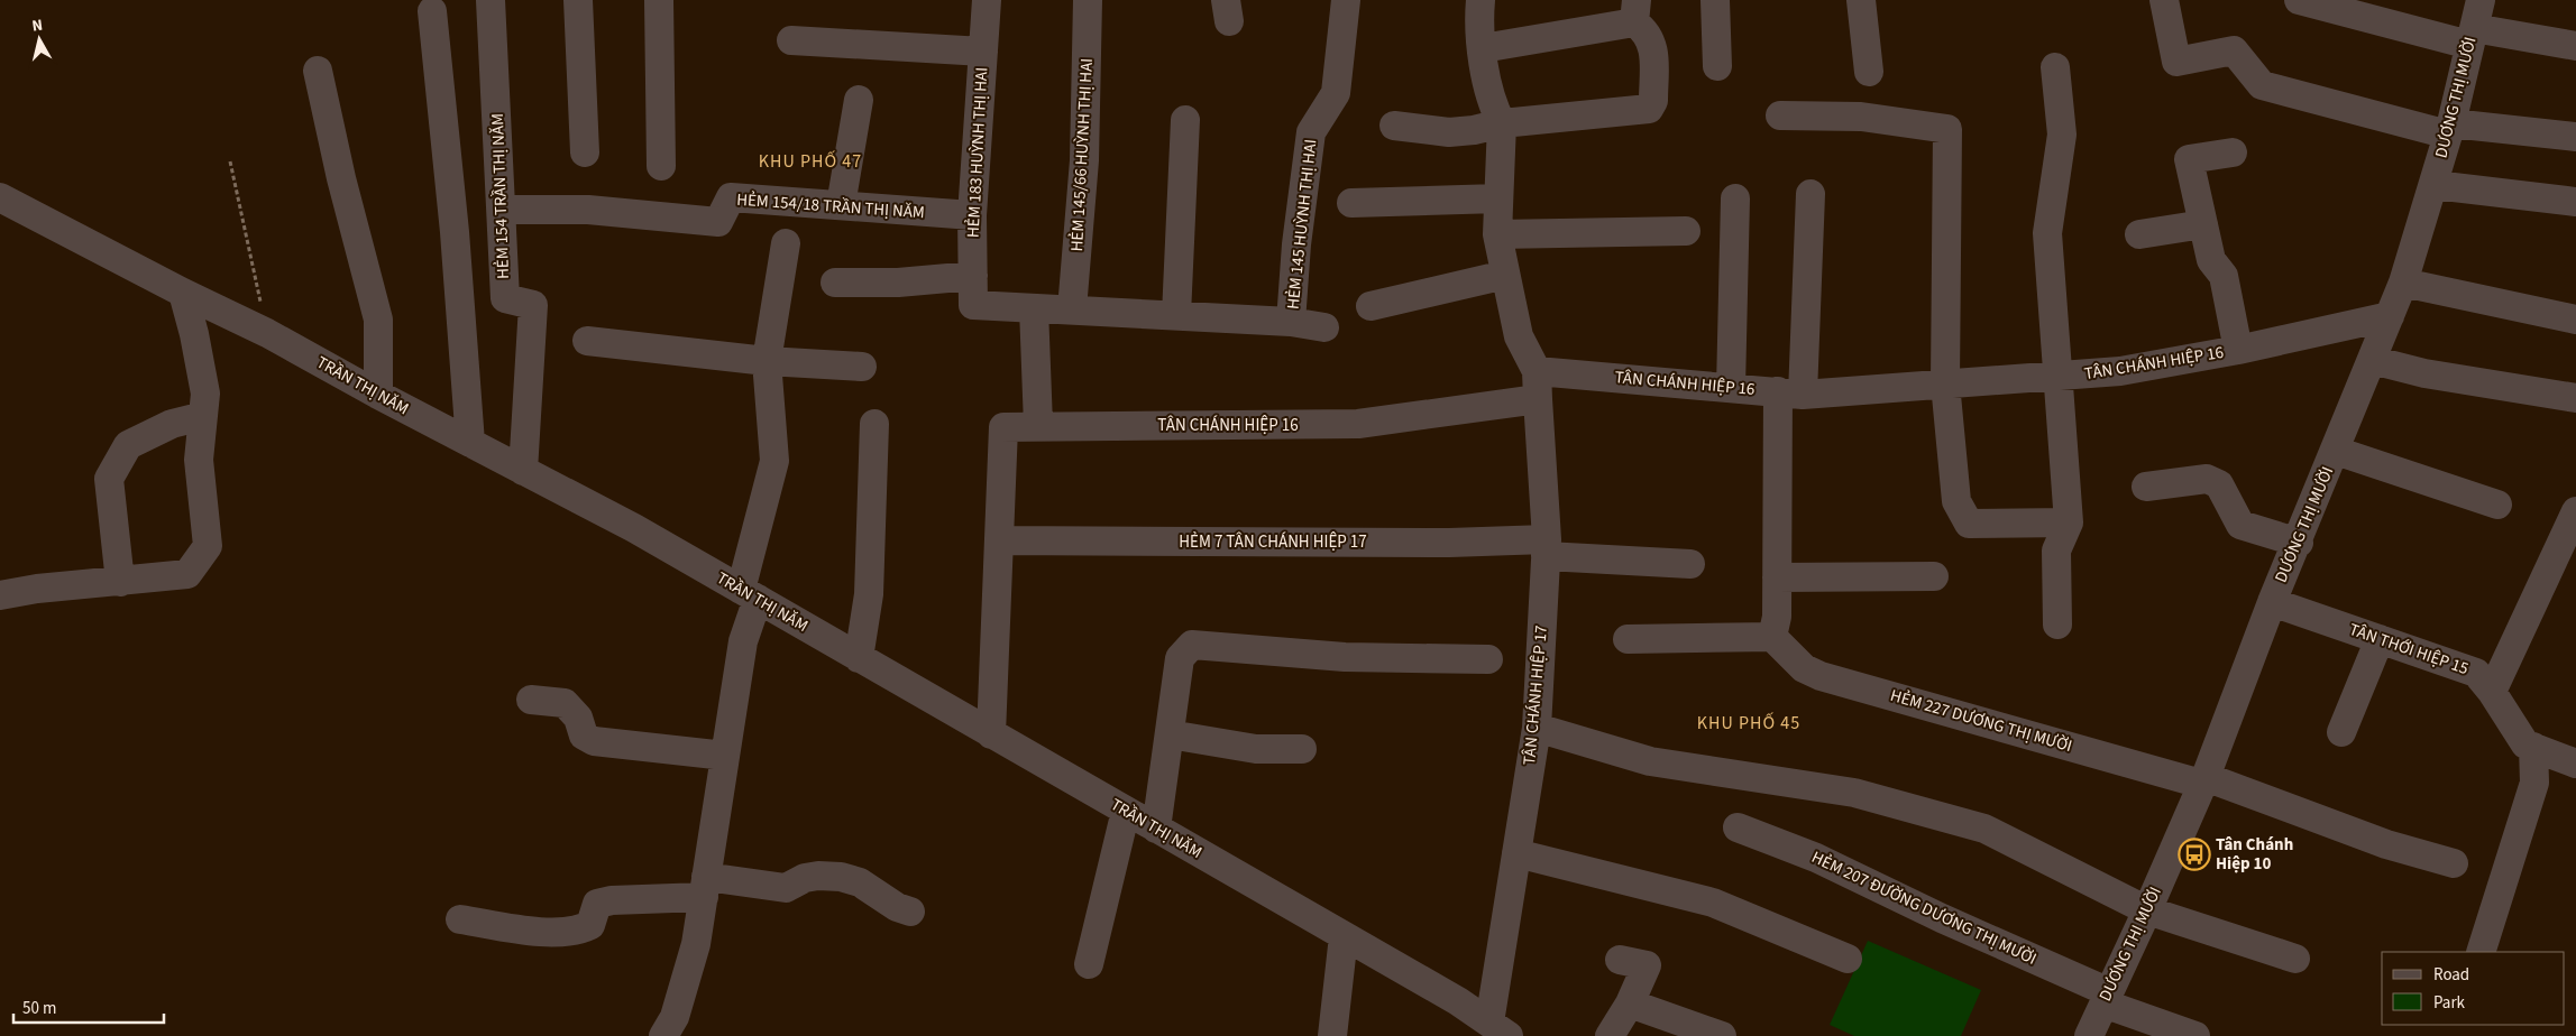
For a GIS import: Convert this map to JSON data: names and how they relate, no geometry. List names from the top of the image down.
{
  "streets": {
    "street": [
      "DƯƠNG THỊ MƯỜI",
      "HẺM 183 HUỲNH THỊ HAI",
      "HẺM 145/66 HUỲNH THỊ HAI",
      "HẺM 154 TRẦN THỊ NĂM",
      "HẺM 154/18 TRẦN THỊ NĂM",
      "HẺM 145 HUỲNH THỊ HAI",
      "TÂN CHÁNH HIỆP 16",
      "TRẦN THỊ NĂM",
      "HẺM 7 TÂN CHÁNH HIỆP 17",
      "TÂN THỚI HIỆP 15",
      "TÂN CHÁNH HIỆP 17",
      "HẺM 227 DƯƠNG THỊ MƯỜI",
      "HẺM 207 ĐƯỜNG DƯƠNG THỊ MƯỜI"
    ]
  },
  "crossings": [
    ["DƯƠNG THỊ MƯỜI", "TÂN CHÁNH HIỆP 16"],
    ["DƯƠNG THỊ MƯỜI", "TÂN THỚI HIỆP 15"],
    ["DƯƠNG THỊ MƯỜI", "HẺM 227 DƯƠNG THỊ MƯỜI"],
    ["DƯƠNG THỊ MƯỜI", "HẺM 207 ĐƯỜNG DƯƠNG THỊ MƯỜI"],
    ["HẺM 183 HUỲNH THỊ HAI", "HẺM 154/18 TRẦN THỊ NĂM"],
    ["HẺM 183 HUỲNH THỊ HAI", "HẺM 145 HUỲNH THỊ HAI"],
    ["HẺM 145/66 HUỲNH THỊ HAI", "HẺM 145 HUỲNH THỊ HAI"],
    ["HẺM 154 TRẦN THỊ NĂM", "HẺM 154/18 TRẦN THỊ NĂM"],
    ["HẺM 154 TRẦN THỊ NĂM", "TRẦN THỊ NĂM"],
    ["TÂN CHÁNH HIỆP 16", "HẺM 7 TÂN CHÁNH HIỆP 17"],
    ["TÂN CHÁNH HIỆP 16", "TÂN CHÁNH HIỆP 17"],
    ["TRẦN THỊ NĂM", "TÂN CHÁNH HIỆP 17"],
    ["HẺM 7 TÂN CHÁNH HIỆP 17", "TÂN CHÁNH HIỆP 17"]
  ],
  "districts": ["KHU PHỐ 47", "KHU PHỐ 45"],
  "places": {
    "bus stop": ["Tân Chánh Hiệp 10"]
  },
  "legend": ["Road", "Park"],
  "scale_bar": "50 m",
  "north": "top"
}
